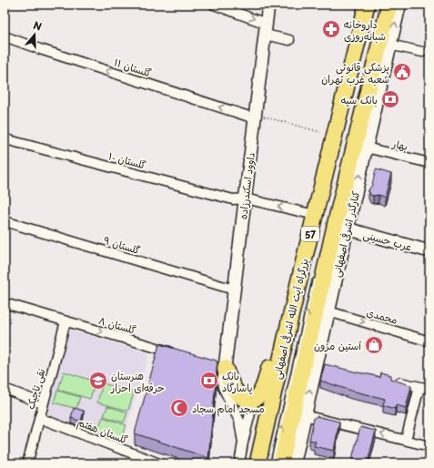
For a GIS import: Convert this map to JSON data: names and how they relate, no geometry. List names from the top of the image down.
{
  "streets": {
    "highway": ["57", "بزرگراه آیت الله اشرفی اصفهانی"],
    "main road": ["کنارگذر اشرفی اصفهانی"],
    "street": [
      "گلستان ۱۱",
      "بهار",
      "گلستان ۱۰",
      "داوود اسکندرزاده",
      "عرب حسینی",
      "گلستان ۹",
      "محمدی",
      "گلستان ٨",
      "نقی تاجیک",
      "گلستان هفتم"
    ]
  },
  "crossings": [
    ["گلستان ۱۱", "داوود اسکندرزاده"],
    ["بهار", "کنارگذر اشرفی اصفهانی"],
    ["گلستان ۱۰", "داوود اسکندرزاده"],
    ["گلستان ۱۰", "بزرگراه آیت الله اشرفی اصفهانی"],
    ["داوود اسکندرزاده", "گلستان ۹"],
    ["57", "کنارگذر اشرفی اصفهانی"],
    ["57", "عرب حسینی"],
    ["کنارگذر اشرفی اصفهانی", "عرب حسینی"],
    ["کنارگذر اشرفی اصفهانی", "محمدی"],
    ["گلستان ٨", "نقی تاجیک"],
    ["نقی تاجیک", "گلستان هفتم"]
  ],
  "one_way": [
    "گلستان ۱۱",
    "کنارگذر اشرفی اصفهانی",
    "محمدی",
    "گلستان ٨"
  ],
  "places": {
    "pharmacy": ["داروخانه شبانه‌روزی"],
    "public building": ["پزشکی قانونی شعبه غرب تهران"],
    "bank": ["بانک سپه", "بانک پاسارگاد"],
    "shop": ["آستین مزون"],
    "school or university": ["هنرستان حرفه‌ای احرار"],
    "mosque": ["مسجد امام سجاد"]
  },
  "north": "top"
}
